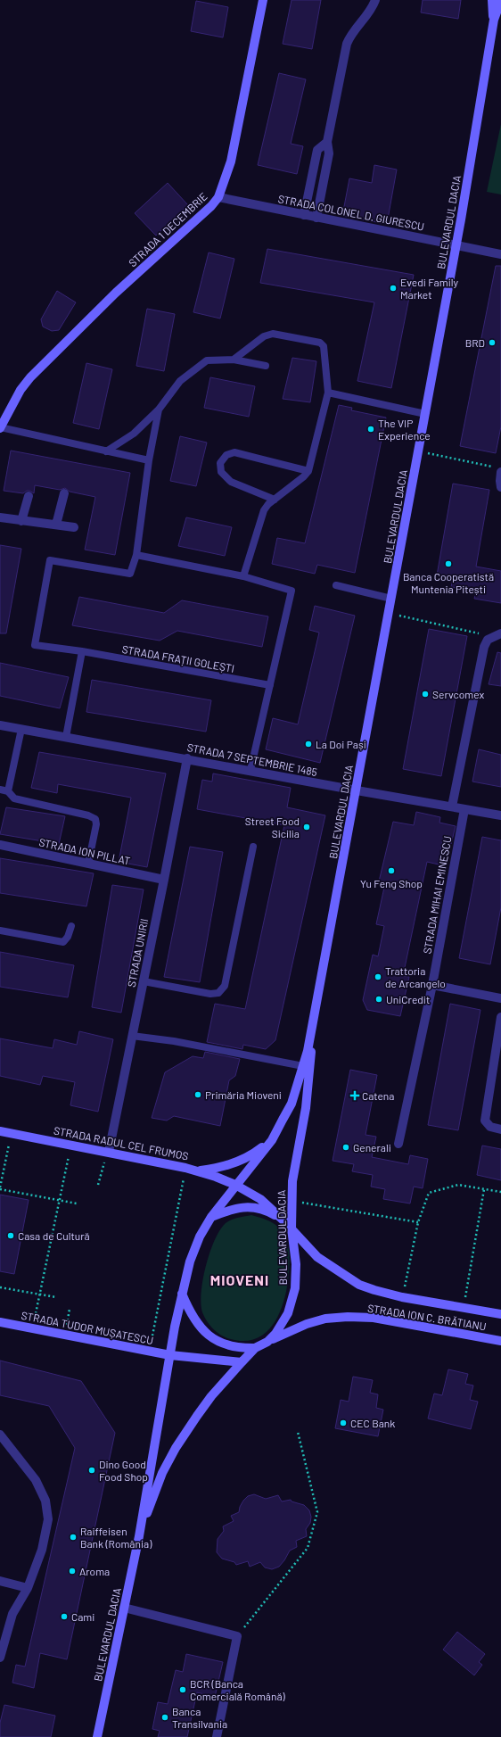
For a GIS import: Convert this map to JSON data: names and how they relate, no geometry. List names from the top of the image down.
{
  "streets": {
    "main road": [
      "BULEVARDUL DACIA",
      "STRADA 1 DECEMBRIE",
      "STRADA RADUL CEL FRUMOS",
      "STRADA ION C. BRĂTIANU",
      "STRADA TUDOR MUȘATESCU"
    ],
    "street": [
      "STRADA COLONEL D. GIURESCU",
      "STRADA 7 SEPTEMBRIE 1485",
      "STRADA ION PILLAT",
      "STRADA MIHAI EMINESCU",
      "STRADA UNIRII"
    ],
    "lane": ["STRADA FRAȚII GOLEȘTI"]
  },
  "crossings": [
    ["STRADA COLONEL D. GIURESCU", "BULEVARDUL DACIA"],
    ["STRADA COLONEL D. GIURESCU", "STRADA 1 DECEMBRIE"],
    ["BULEVARDUL DACIA", "STRADA 7 SEPTEMBRIE 1485"],
    ["BULEVARDUL DACIA", "STRADA RADUL CEL FRUMOS"],
    ["BULEVARDUL DACIA", "STRADA ION C. BRĂTIANU"],
    ["BULEVARDUL DACIA", "STRADA TUDOR MUȘATESCU"],
    ["STRADA 7 SEPTEMBRIE 1485", "STRADA MIHAI EMINESCU"],
    ["STRADA 7 SEPTEMBRIE 1485", "STRADA UNIRII"],
    ["STRADA ION PILLAT", "STRADA UNIRII"],
    ["STRADA UNIRII", "STRADA RADUL CEL FRUMOS"],
    ["STRADA RADUL CEL FRUMOS", "STRADA ION C. BRĂTIANU"]
  ],
  "districts": ["MIOVENI"],
  "places": {
    "other": [
      "Evedi Family Market",
      "BRD",
      "The VIP Experience",
      "Banca Cooperatistă Muntenia Pitești",
      "Servcomex",
      "La Doi Pași",
      "Street Food Sicilia",
      "Yu Feng Shop",
      "Trattoria de Arcangelo",
      "UniCredit",
      "Primăria Mioveni",
      "Generali",
      "Casa de Cultură",
      "CEC Bank",
      "Dino Good Food Shop",
      "Raiffeisen Bank (România)",
      "Aroma",
      "Cami",
      "BCR (Banca Comercială Română)",
      "Banca Transilvania"
    ],
    "health": ["Catena"]
  }
}
